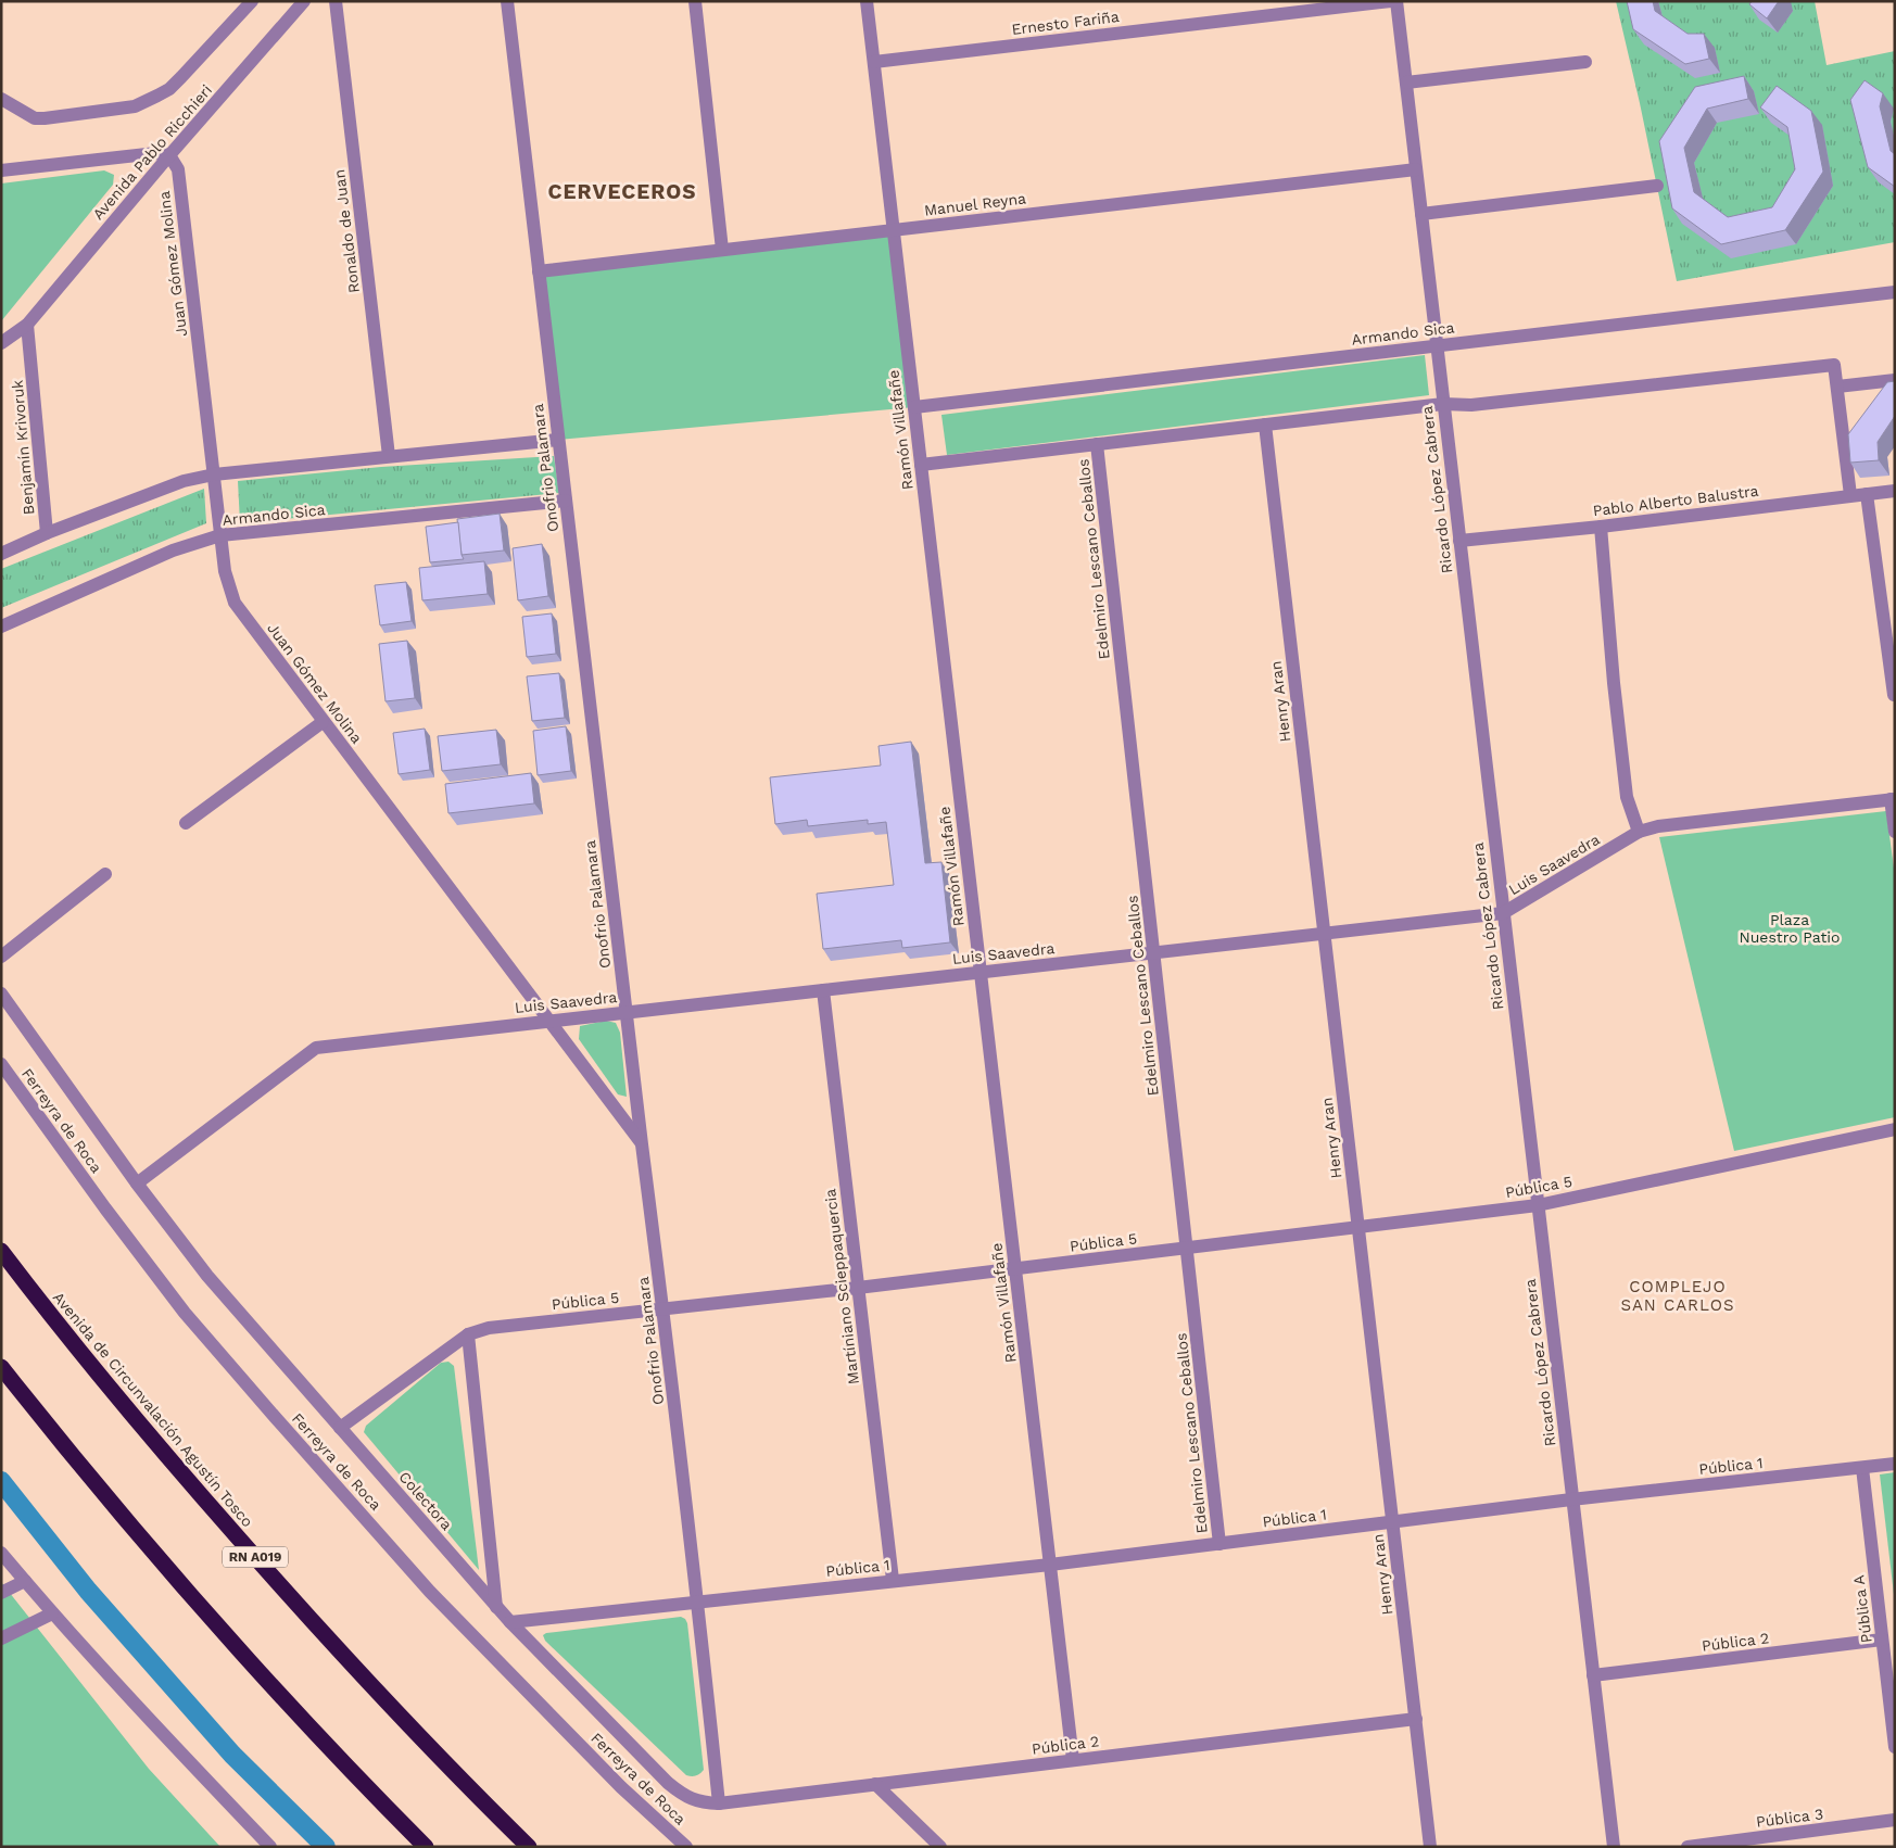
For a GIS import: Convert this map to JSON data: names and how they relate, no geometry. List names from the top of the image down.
{
  "streets": {
    "highway": ["Avenida de Circunvalación Agustín Tosco", "RN A019"],
    "street": [
      "Ernesto Fariña",
      "Avenida Pablo Ricchieri",
      "Manuel Reyna",
      "Ronaldo de Juan",
      "Juan Gómez Molina",
      "Armando Sica",
      "Ramón Villafañe",
      "Benjamín Krivoruk",
      "Onofrio Palamara",
      "Ricardo López Cabrera",
      "Pablo Alberto Balustra",
      "Edelmiro Lescano Ceballos",
      "Henry Aran",
      "Luis Saavedra",
      "Ferreyra de Roca",
      "Pública 5",
      "Martíniano Scieppaquercia",
      "Pública 1",
      "Colectora",
      "Pública A",
      "Pública 2",
      "Pública 3"
    ]
  },
  "crossings": [
    ["Ernesto Fariña", "Ramón Villafañe"],
    ["Avenida Pablo Ricchieri", "Juan Gómez Molina"],
    ["Avenida Pablo Ricchieri", "Benjamín Krivoruk"],
    ["Manuel Reyna", "Ramón Villafañe"],
    ["Manuel Reyna", "Onofrio Palamara"],
    ["Manuel Reyna", "Ricardo López Cabrera"],
    ["Juan Gómez Molina", "Armando Sica"],
    ["Juan Gómez Molina", "Onofrio Palamara"],
    ["Juan Gómez Molina", "Luis Saavedra"],
    ["Armando Sica", "Ramón Villafañe"],
    ["Armando Sica", "Onofrio Palamara"],
    ["Armando Sica", "Ricardo López Cabrera"],
    ["Ramón Villafañe", "Luis Saavedra"],
    ["Ramón Villafañe", "Pública 5"],
    ["Ramón Villafañe", "Pública 1"],
    ["Ramón Villafañe", "Pública 2"],
    ["Onofrio Palamara", "Luis Saavedra"],
    ["Onofrio Palamara", "Pública 5"],
    ["Onofrio Palamara", "Pública 1"],
    ["Onofrio Palamara", "Colectora"],
    ["Onofrio Palamara", "Pública 2"],
    ["Ricardo López Cabrera", "Pablo Alberto Balustra"],
    ["Ricardo López Cabrera", "Luis Saavedra"],
    ["Ricardo López Cabrera", "Pública 5"],
    ["Ricardo López Cabrera", "Pública 1"],
    ["Ricardo López Cabrera", "Pública 2"],
    ["Edelmiro Lescano Ceballos", "Luis Saavedra"],
    ["Edelmiro Lescano Ceballos", "Pública 5"],
    ["Edelmiro Lescano Ceballos", "Pública 1"],
    ["Henry Aran", "Luis Saavedra"],
    ["Henry Aran", "Pública 5"],
    ["Henry Aran", "Pública 1"],
    ["Henry Aran", "Pública 2"],
    ["Luis Saavedra", "Ferreyra de Roca"],
    ["Luis Saavedra", "Martíniano Scieppaquercia"],
    ["Luis Saavedra", "Colectora"],
    ["Ferreyra de Roca", "Colectora"],
    ["Pública 5", "Martíniano Scieppaquercia"],
    ["Pública 5", "Colectora"],
    ["Martíniano Scieppaquercia", "Pública 1"],
    ["Pública 1", "Colectora"],
    ["Pública 1", "Pública A"],
    ["Colectora", "Pública 2"],
    ["Pública A", "Pública 2"]
  ],
  "districts": ["CERVECEROS", "COMPLEJO SAN CARLOS"],
  "parks": ["Plaza Nuestro Patio"]
}
